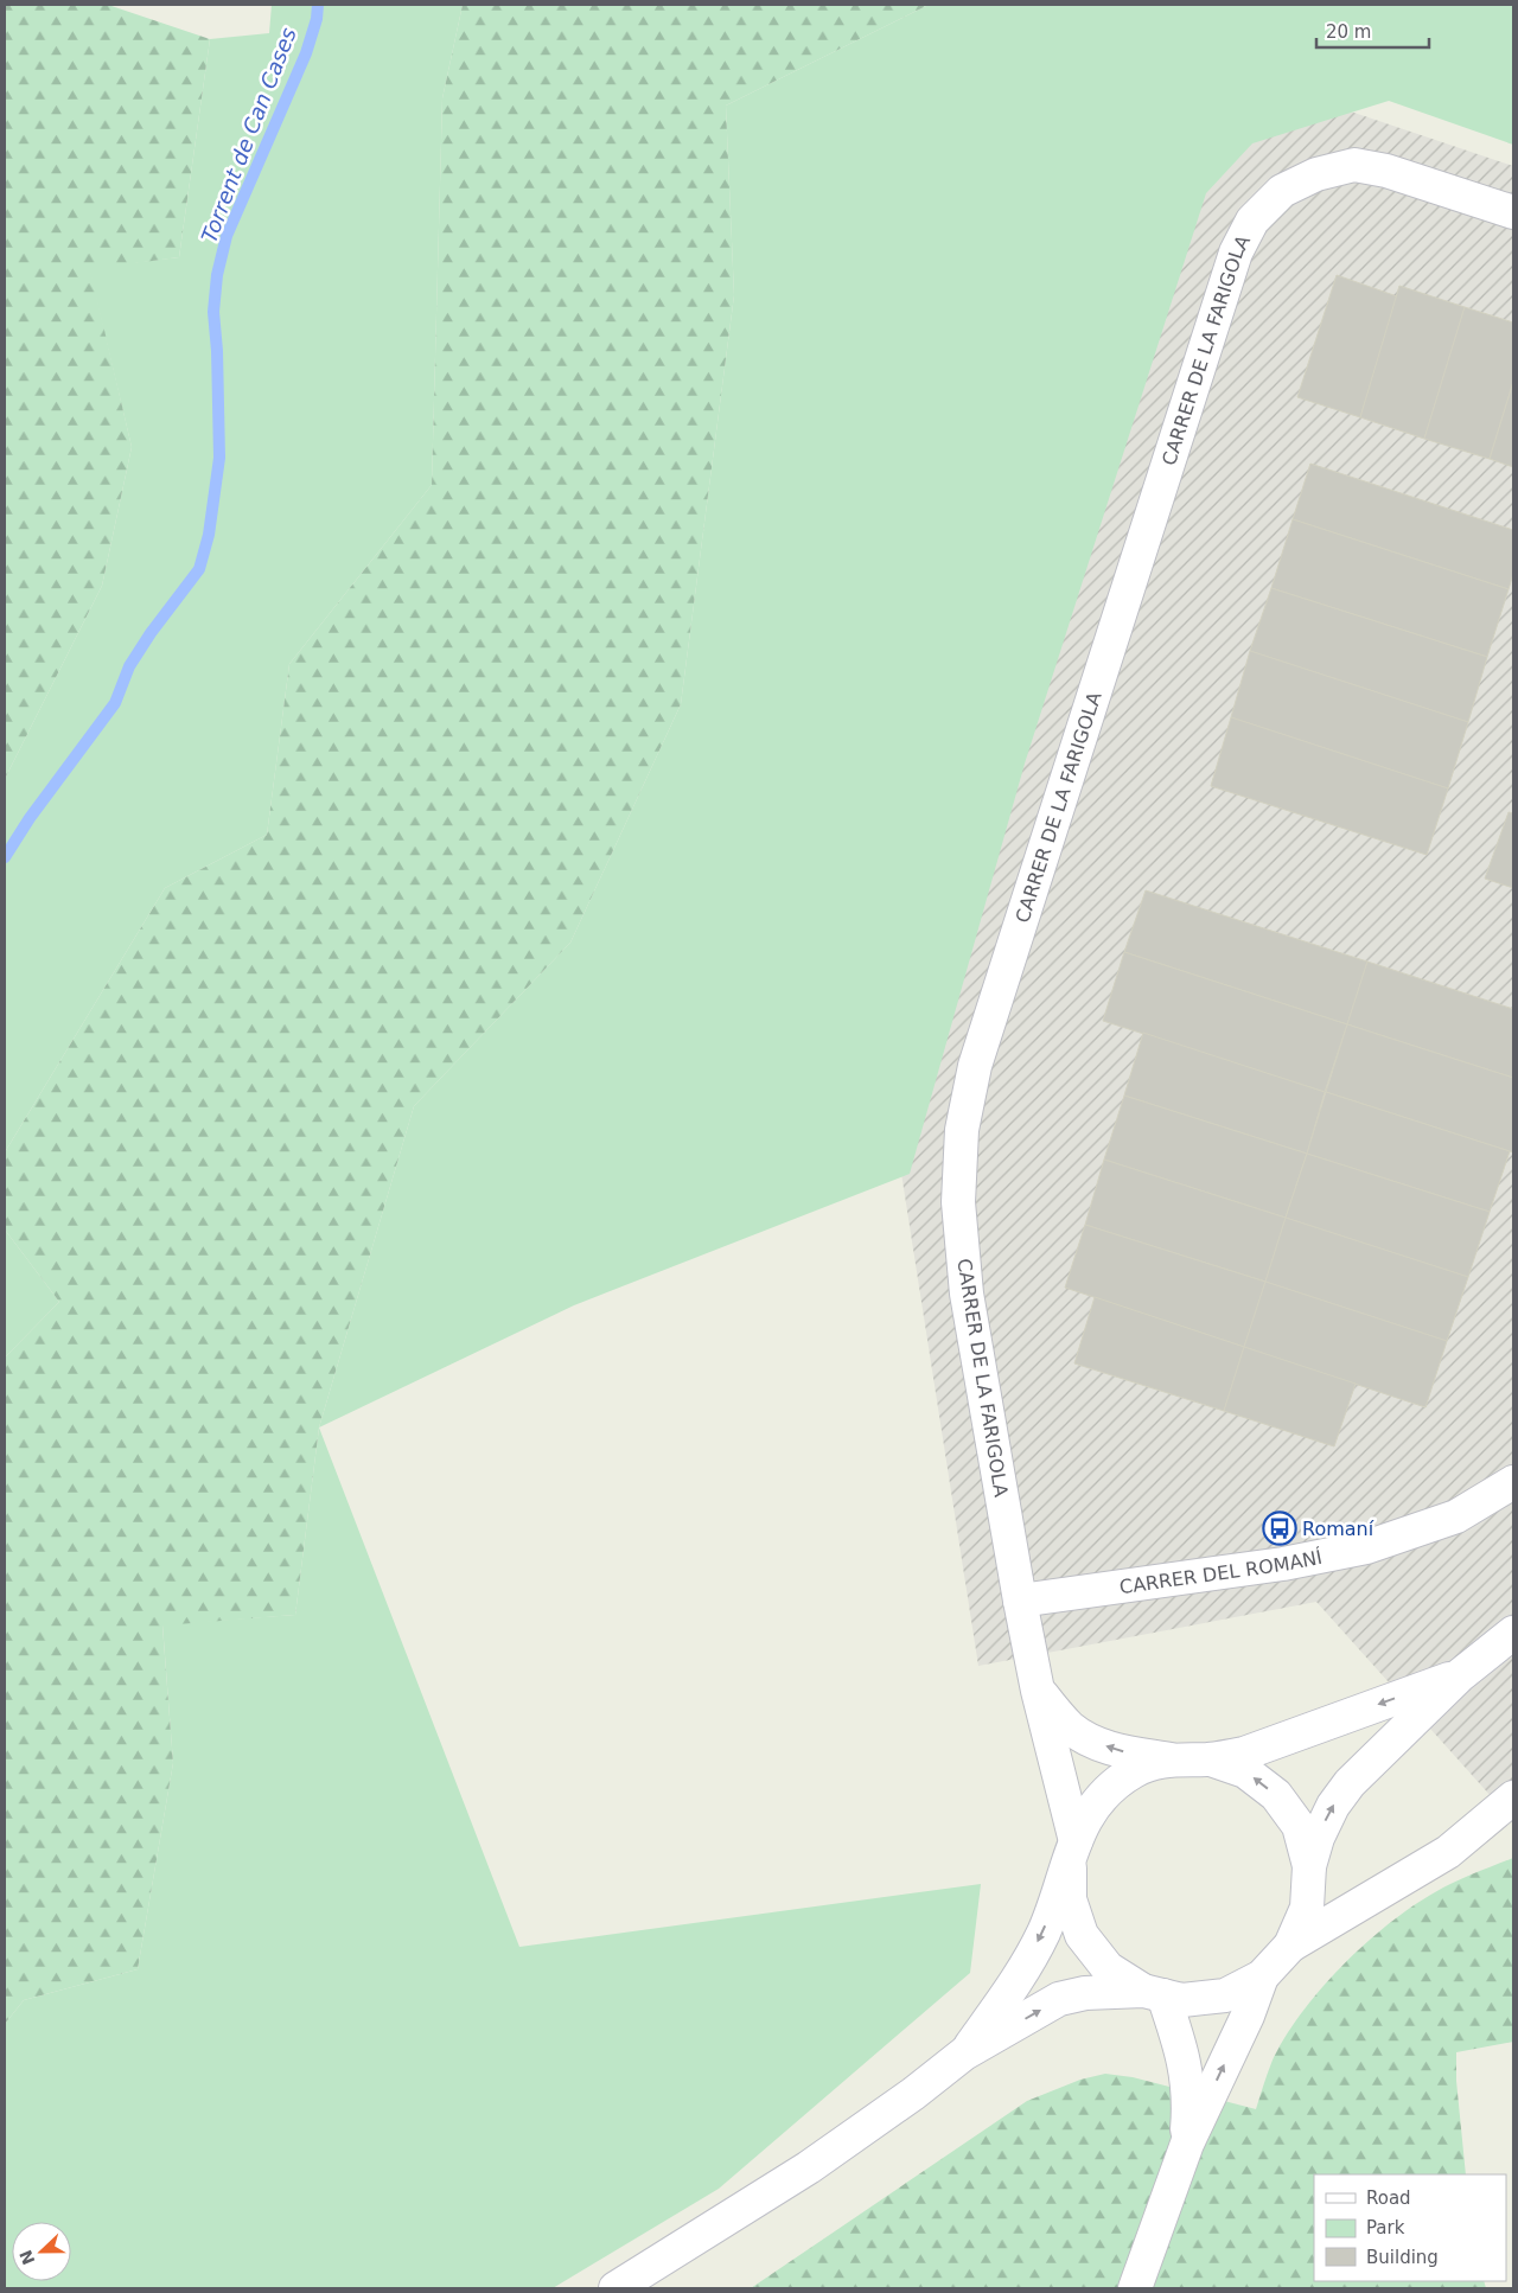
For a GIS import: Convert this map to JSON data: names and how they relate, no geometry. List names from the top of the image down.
{
  "streets": {
    "street": ["CARRER DE LA FARIGOLA", "CARRER DEL ROMANÍ"]
  },
  "crossings": [
    ["CARRER DE LA FARIGOLA", "CARRER DEL ROMANÍ"]
  ],
  "water": ["Torrent de Can Cases"],
  "places": {
    "bus stop": ["Romaní"]
  },
  "legend": ["Road", "Park", "Building"],
  "scale_bar": "20 m",
  "north": "left"
}
